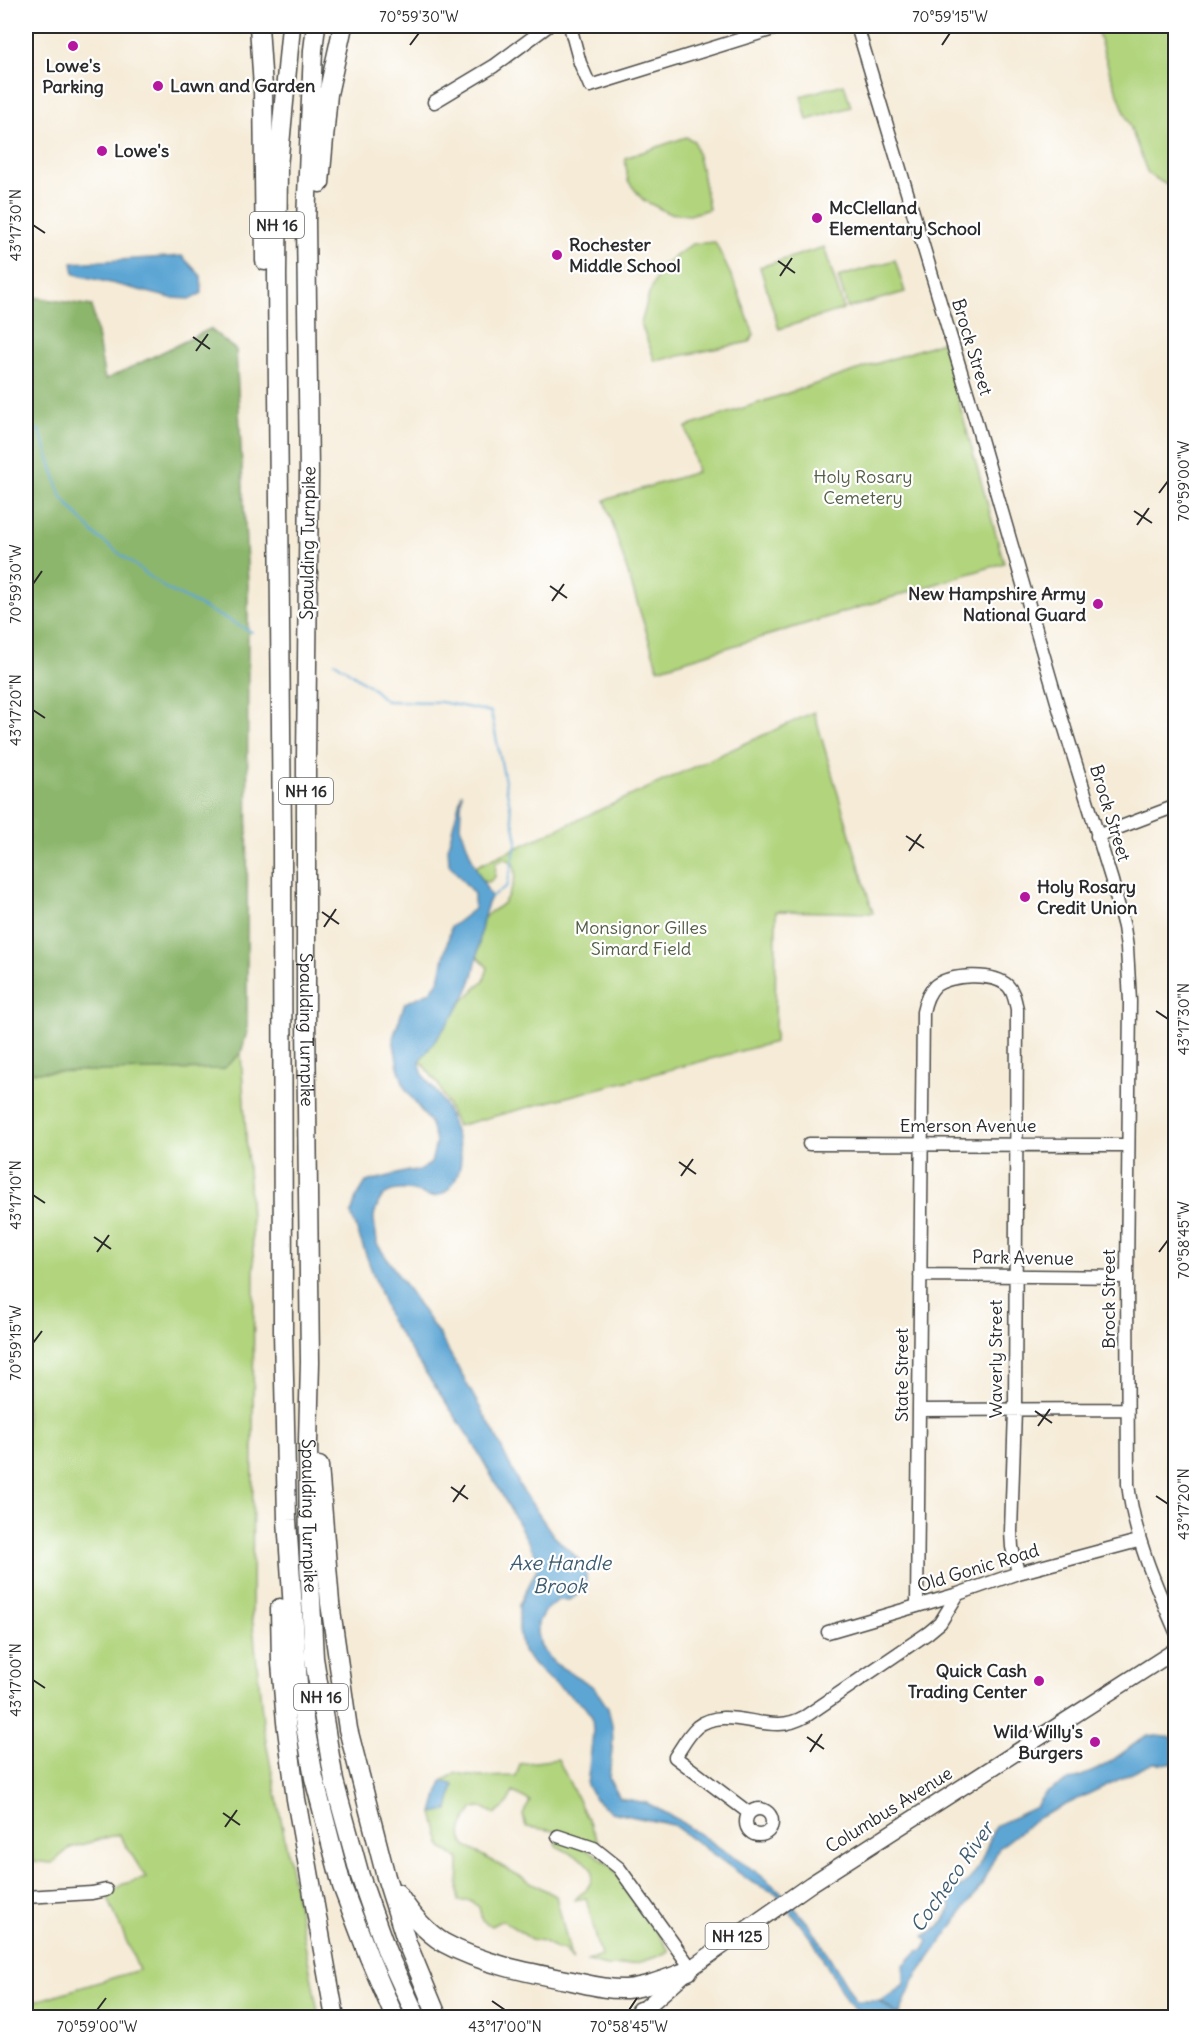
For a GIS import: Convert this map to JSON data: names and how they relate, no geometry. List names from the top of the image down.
{
  "streets": {
    "highway": ["NH 16", "Spaulding Turnpike"],
    "main road": ["Columbus Avenue", "NH 125"],
    "street": [
      "Brock Street",
      "Emerson Avenue",
      "Park Avenue",
      "Waverly Street",
      "State Street",
      "Old Gonic Road"
    ]
  },
  "crossings": [
    ["Brock Street", "Emerson Avenue"],
    ["Brock Street", "Park Avenue"],
    ["Brock Street", "Old Gonic Road"],
    ["Emerson Avenue", "Waverly Street"],
    ["Emerson Avenue", "State Street"],
    ["Park Avenue", "Waverly Street"],
    ["Park Avenue", "State Street"],
    ["Waverly Street", "State Street"],
    ["Waverly Street", "Old Gonic Road"],
    ["State Street", "Old Gonic Road"]
  ],
  "water": ["Axe Handle Brook", "Cocheco River"],
  "parks": ["Holy Rosary Cemetery", "Monsignor Gilles Simard Field"],
  "places": [
    "Lowe's Parking",
    "Lawn and Garden",
    "Lowe's",
    "McClelland Elementary School",
    "Rochester Middle School",
    "New Hampshire Army National Guard",
    "Holy Rosary Credit Union",
    "Quick Cash Trading Center",
    "Wild Willy's Burgers"
  ],
  "coordinates": [
    "70°59'30\"W",
    "70°59'15\"W",
    "43°17'30\"N",
    "70°59'00\"W",
    "43°17'20\"N",
    "43°17'10\"N",
    "70°58'45\"W",
    "43°17'00\"N"
  ]
}
